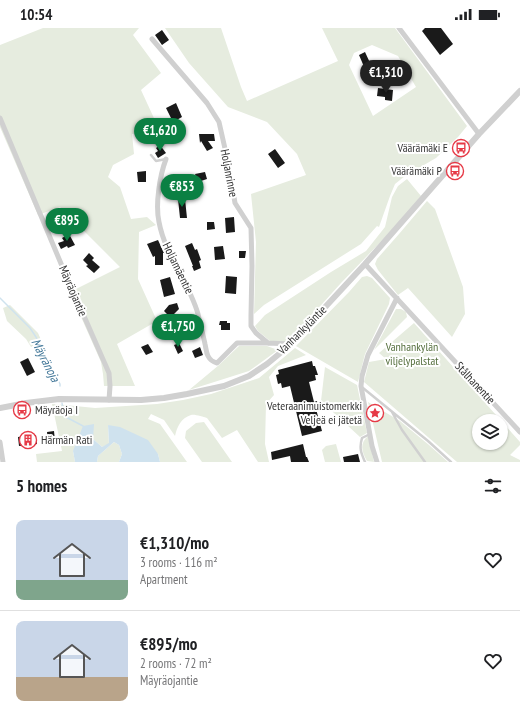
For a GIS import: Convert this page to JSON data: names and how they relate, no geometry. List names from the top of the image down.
{
  "streets": {
    "street": [
      "Holjanrinne",
      "Holjamäentie",
      "Mäyräojantie",
      "Vanhankyläntie",
      "Stålhanentie"
    ]
  },
  "crossings": [
    ["Holjanrinne", "Holjamäentie"],
    ["Holjamäentie", "Vanhankyläntie"],
    ["Mäyräojantie", "Vanhankyläntie"],
    ["Vanhankyläntie", "Stålhanentie"]
  ],
  "water": ["Mäyränoja"],
  "parks": ["Vanhankylän viljelypalstat"],
  "places": {
    "bus stop": ["Väärämäki E", "Väärämäki P", "Mäyräoja I"],
    "place": ["Veteraanimuistomerkki Veljeä ei jätetä"],
    "building": ["Härmän Rati"]
  },
  "page": {
    "status": "10:54",
    "price": [
      "€1,310",
      "€1,620",
      "€853",
      "€895",
      "€1,750"
    ],
    "heading": "5 homes",
    "list": [
      {
        "name": "€1,310/mo",
        "note": "3 rooms · 116 m² · Apartment"
      },
      {
        "name": "€895/mo",
        "note": "2 rooms · 72 m² · Mäyräojantie"
      }
    ]
  }
}
